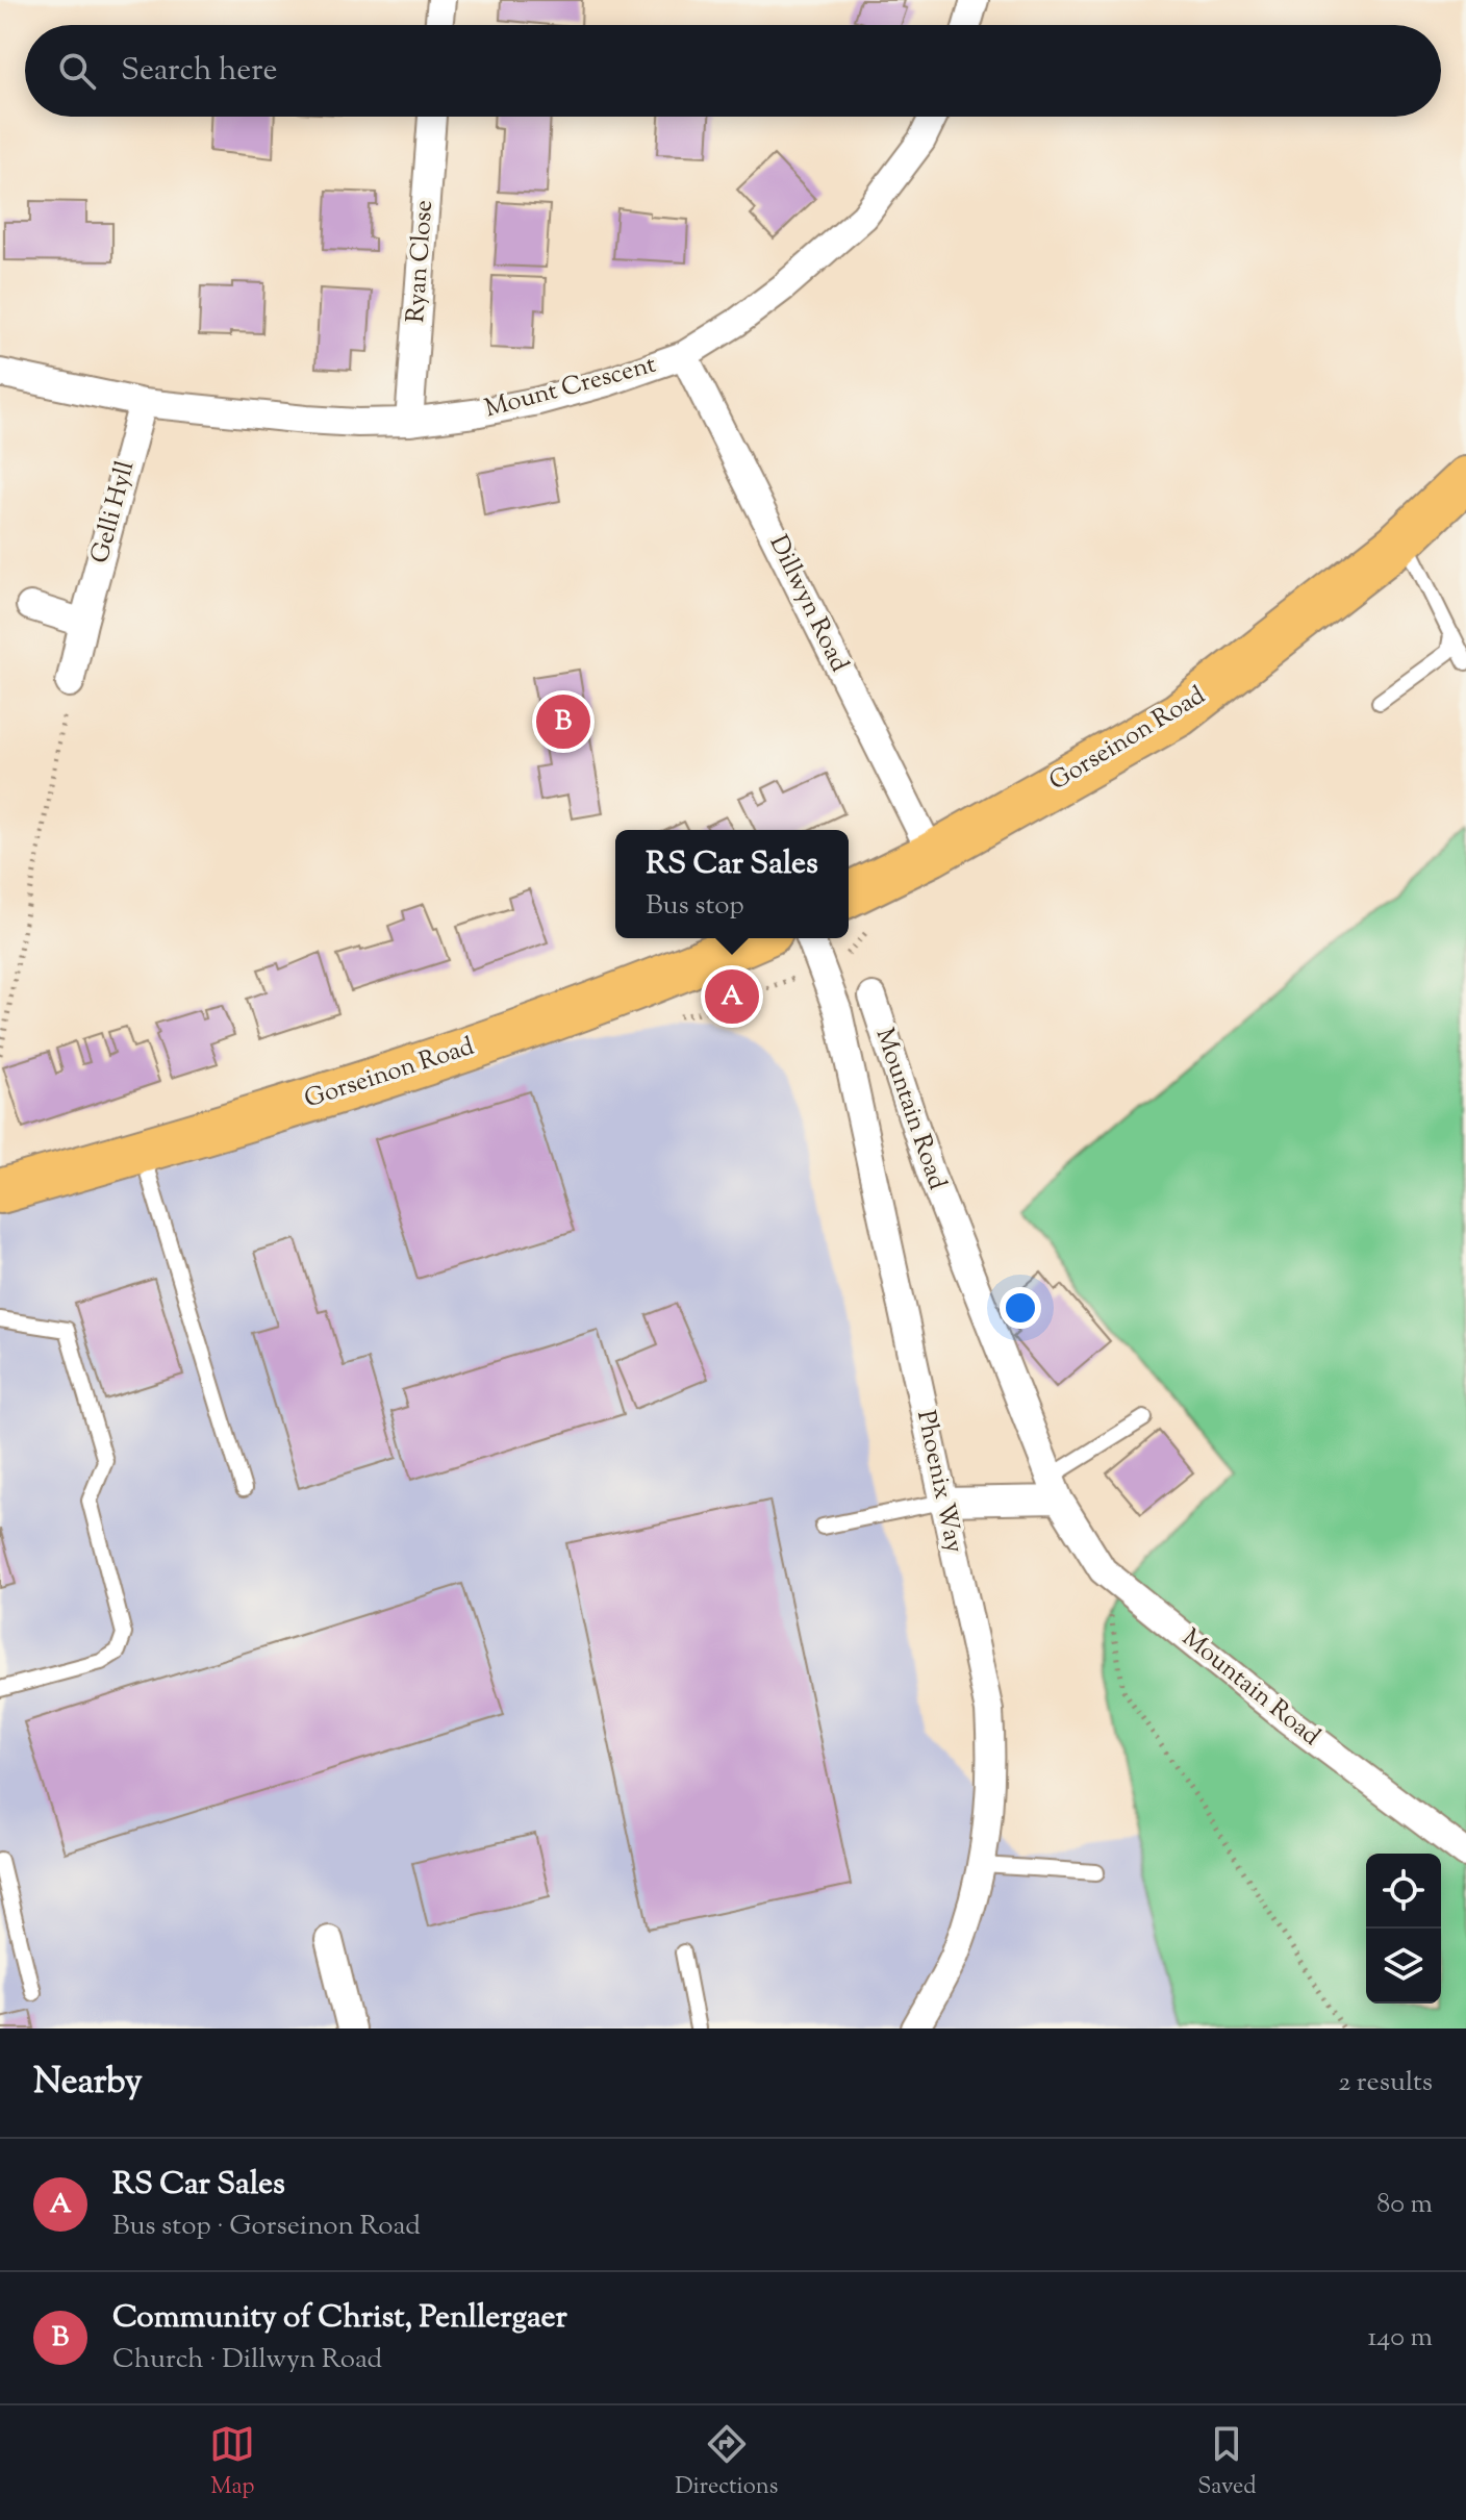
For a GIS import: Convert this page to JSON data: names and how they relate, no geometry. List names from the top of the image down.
{
  "streets": {
    "main road": ["Gorseinon Road"],
    "street": [
      "Ryan Close",
      "Mount Crescent",
      "Gelli Hyll",
      "Dillwyn Road",
      "Mountain Road",
      "Phoenix Way"
    ]
  },
  "crossings": [
    ["Ryan Close", "Mount Crescent"],
    ["Mount Crescent", "Gelli Hyll"],
    ["Mount Crescent", "Dillwyn Road"],
    ["Dillwyn Road", "Gorseinon Road"]
  ],
  "page": {
    "search": "Search here",
    "pins": ["B", "A"],
    "popup": ["RS Car Sales", "Bus stop"],
    "heading": ["Nearby", "2 results"],
    "list": [
      {
        "mark": "A",
        "name": "RS Car Sales",
        "note": "Bus stop · Gorseinon Road",
        "value": "80 m"
      },
      {
        "mark": "B",
        "name": "Community of Christ, Penllergaer",
        "note": "Church · Dillwyn Road",
        "value": "140 m"
      }
    ],
    "nav": ["Map", "Directions", "Saved"]
  }
}
